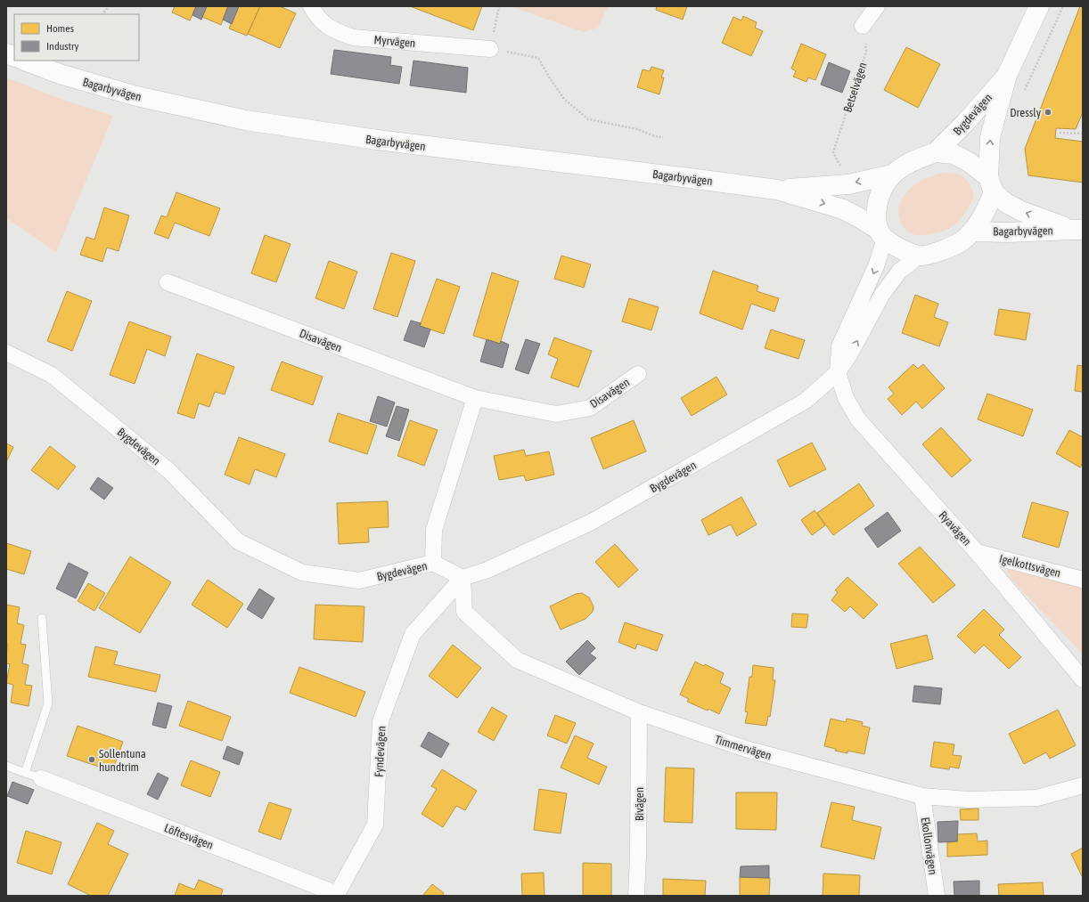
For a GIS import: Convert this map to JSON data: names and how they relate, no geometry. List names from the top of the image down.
{
  "streets": {
    "street": [
      "Myrvägen",
      "Bagarbyvägen",
      "Bygdevägen",
      "Disavägen",
      "Ryavägen",
      "Igelkottsvägen",
      "Timmervägen",
      "Fyndevägen",
      "Bivägen",
      "Löftesvägen",
      "Ekollonvägen"
    ],
    "path": ["Betselvägen"]
  },
  "crossings": [
    ["Bagarbyvägen", "Bygdevägen"],
    ["Bygdevägen", "Ryavägen"],
    ["Bygdevägen", "Timmervägen"],
    ["Bygdevägen", "Fyndevägen"],
    ["Ryavägen", "Igelkottsvägen"],
    ["Timmervägen", "Fyndevägen"],
    ["Timmervägen", "Bivägen"],
    ["Timmervägen", "Ekollonvägen"],
    ["Fyndevägen", "Löftesvägen"]
  ],
  "places": ["Dressly", "Sollentuna hundtrim"],
  "legend": ["Homes", "Industry"]
}
